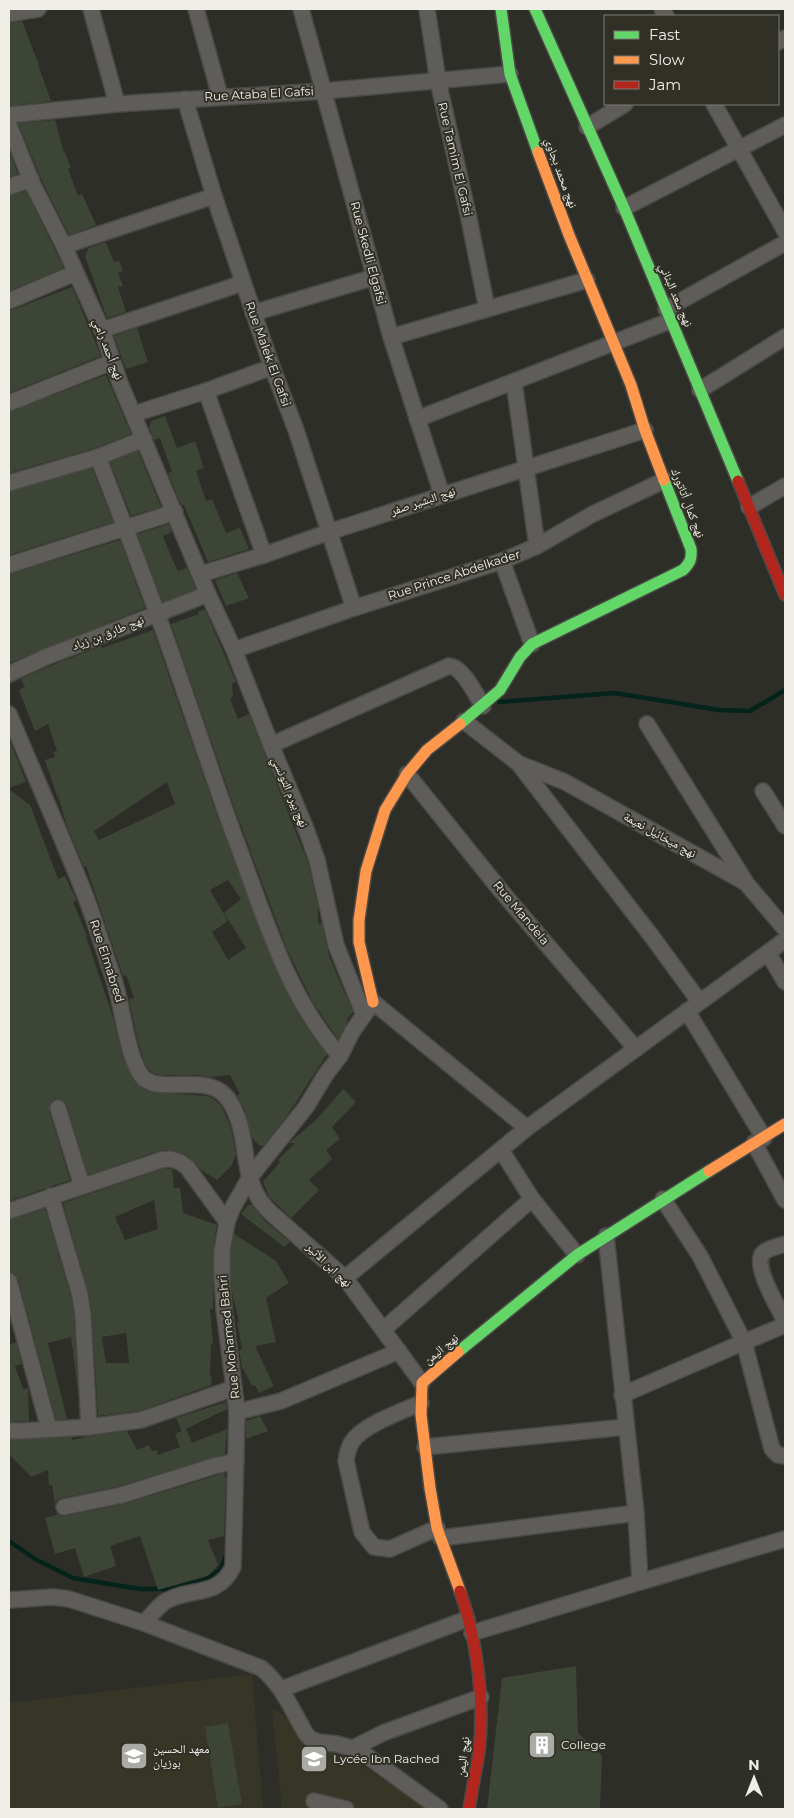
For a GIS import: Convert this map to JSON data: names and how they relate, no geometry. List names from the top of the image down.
{
  "streets": {
    "street": [
      "Rue Ataba El Gafsi",
      "Rue Tamim El Gafsi",
      "نهج محمد بجاوي",
      "Rue Skedli Elgafsi",
      "نهج سعد البناني",
      "نهج أحمد رامي",
      "Rue Malek El Gafsi",
      "نهج البشير صفر",
      "نهج كمال أتاتورك",
      "Rue Prince Abdelkader",
      "نهج طارق بن زياد",
      "نهج بيرم التونسي",
      "نهج ميخائيل نعيمة",
      "Rue Mandela",
      "Rue Elmabred",
      "نهج ابن الأثير",
      "Rue Mohamed Bahri",
      "نهج اليمن"
    ]
  },
  "crossings": [
    ["Rue Ataba El Gafsi", "Rue Tamim El Gafsi"],
    ["Rue Ataba El Gafsi", "نهج محمد بجاوي"],
    ["Rue Ataba El Gafsi", "Rue Skedli Elgafsi"],
    ["Rue Ataba El Gafsi", "Rue Malek El Gafsi"],
    ["نهج محمد بجاوي", "نهج كمال أتاتورك"],
    ["Rue Skedli Elgafsi", "نهج البشير صفر"],
    ["نهج أحمد رامي", "نهج البشير صفر"],
    ["نهج أحمد رامي", "نهج بيرم التونسي"],
    ["Rue Malek El Gafsi", "نهج البشير صفر"],
    ["Rue Malek El Gafsi", "Rue Prince Abdelkader"],
    ["نهج البشير صفر", "نهج كمال أتاتورك"],
    ["نهج البشير صفر", "نهج بيرم التونسي"],
    ["نهج كمال أتاتورك", "Rue Prince Abdelkader"],
    ["Rue Prince Abdelkader", "نهج بيرم التونسي"],
    ["نهج طارق بن زياد", "نهج بيرم التونسي"],
    ["نهج بيرم التونسي", "Rue Mohamed Bahri"],
    ["Rue Elmabred", "نهج ابن الأثير"],
    ["Rue Elmabred", "Rue Mohamed Bahri"],
    ["نهج ابن الأثير", "Rue Mohamed Bahri"],
    ["نهج ابن الأثير", "نهج اليمن"]
  ],
  "places": {
    "building": ["College"],
    "school or university": ["معهد الحسين بوزيان", "Lycée Ibn Rached"]
  },
  "legend": ["Fast", "Slow", "Jam"],
  "north": "top"
}
